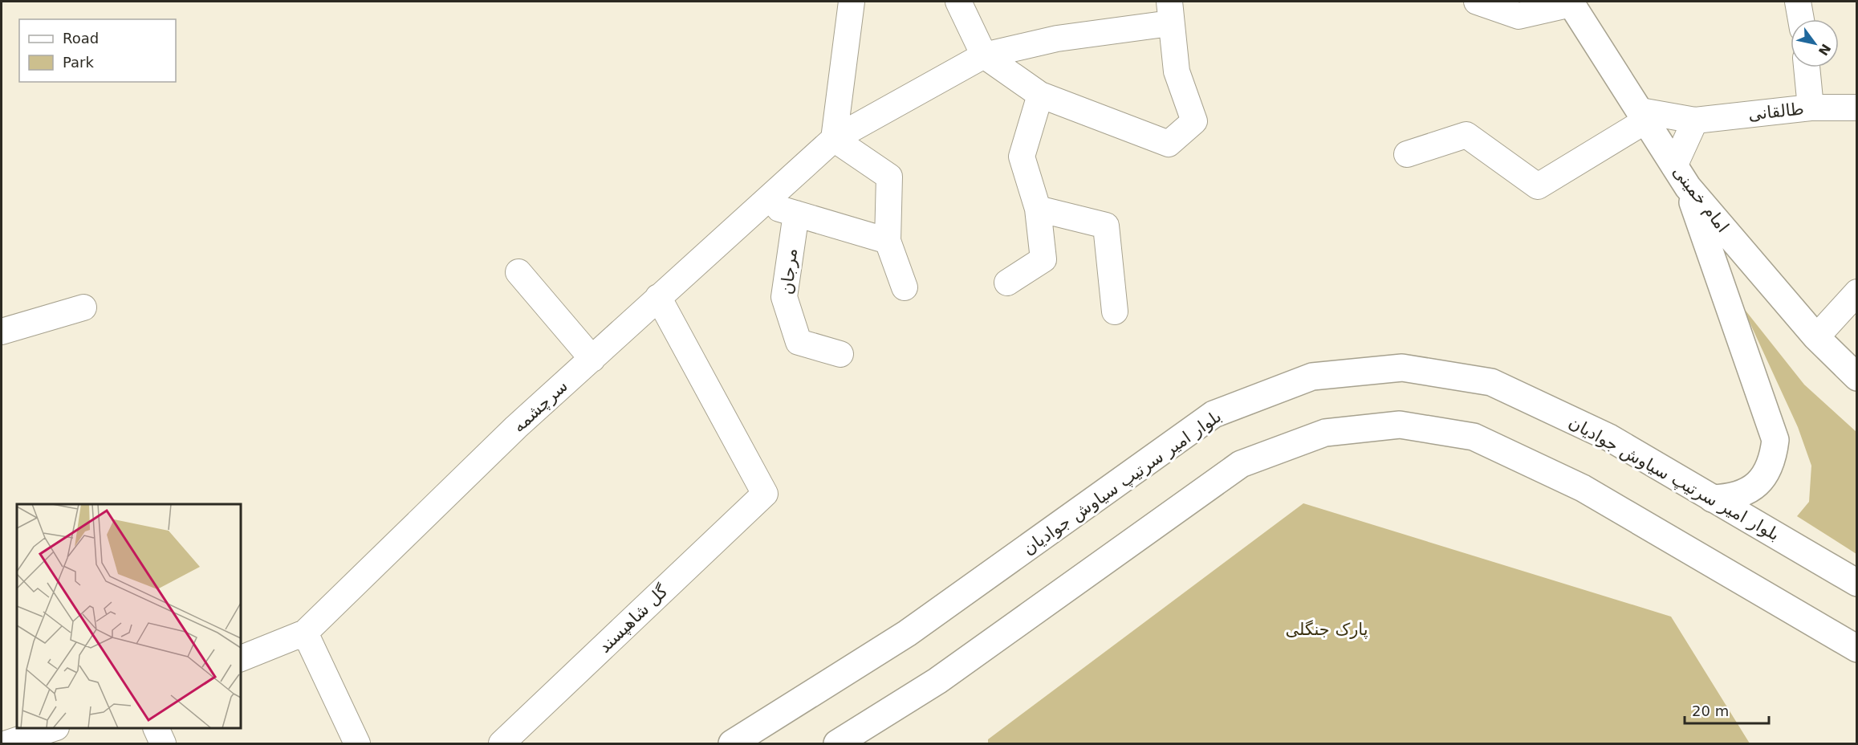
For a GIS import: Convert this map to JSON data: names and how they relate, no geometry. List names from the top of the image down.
{
  "streets": {
    "main road": ["امام خمینی", "بلوار امیر سرتیپ سیاوش جوادیان"],
    "street": [
      "طالقانی",
      "مرجان",
      "سرچشمه",
      "گل شاهپسند"
    ]
  },
  "crossings": [
    ["طالقانی", "امام خمینی"],
    ["سرچشمه", "گل شاهپسند"]
  ],
  "parks": ["پارک جنگلی"],
  "legend": ["Road", "Park"],
  "scale_bar": "20 m",
  "north": "bottom right"
}
